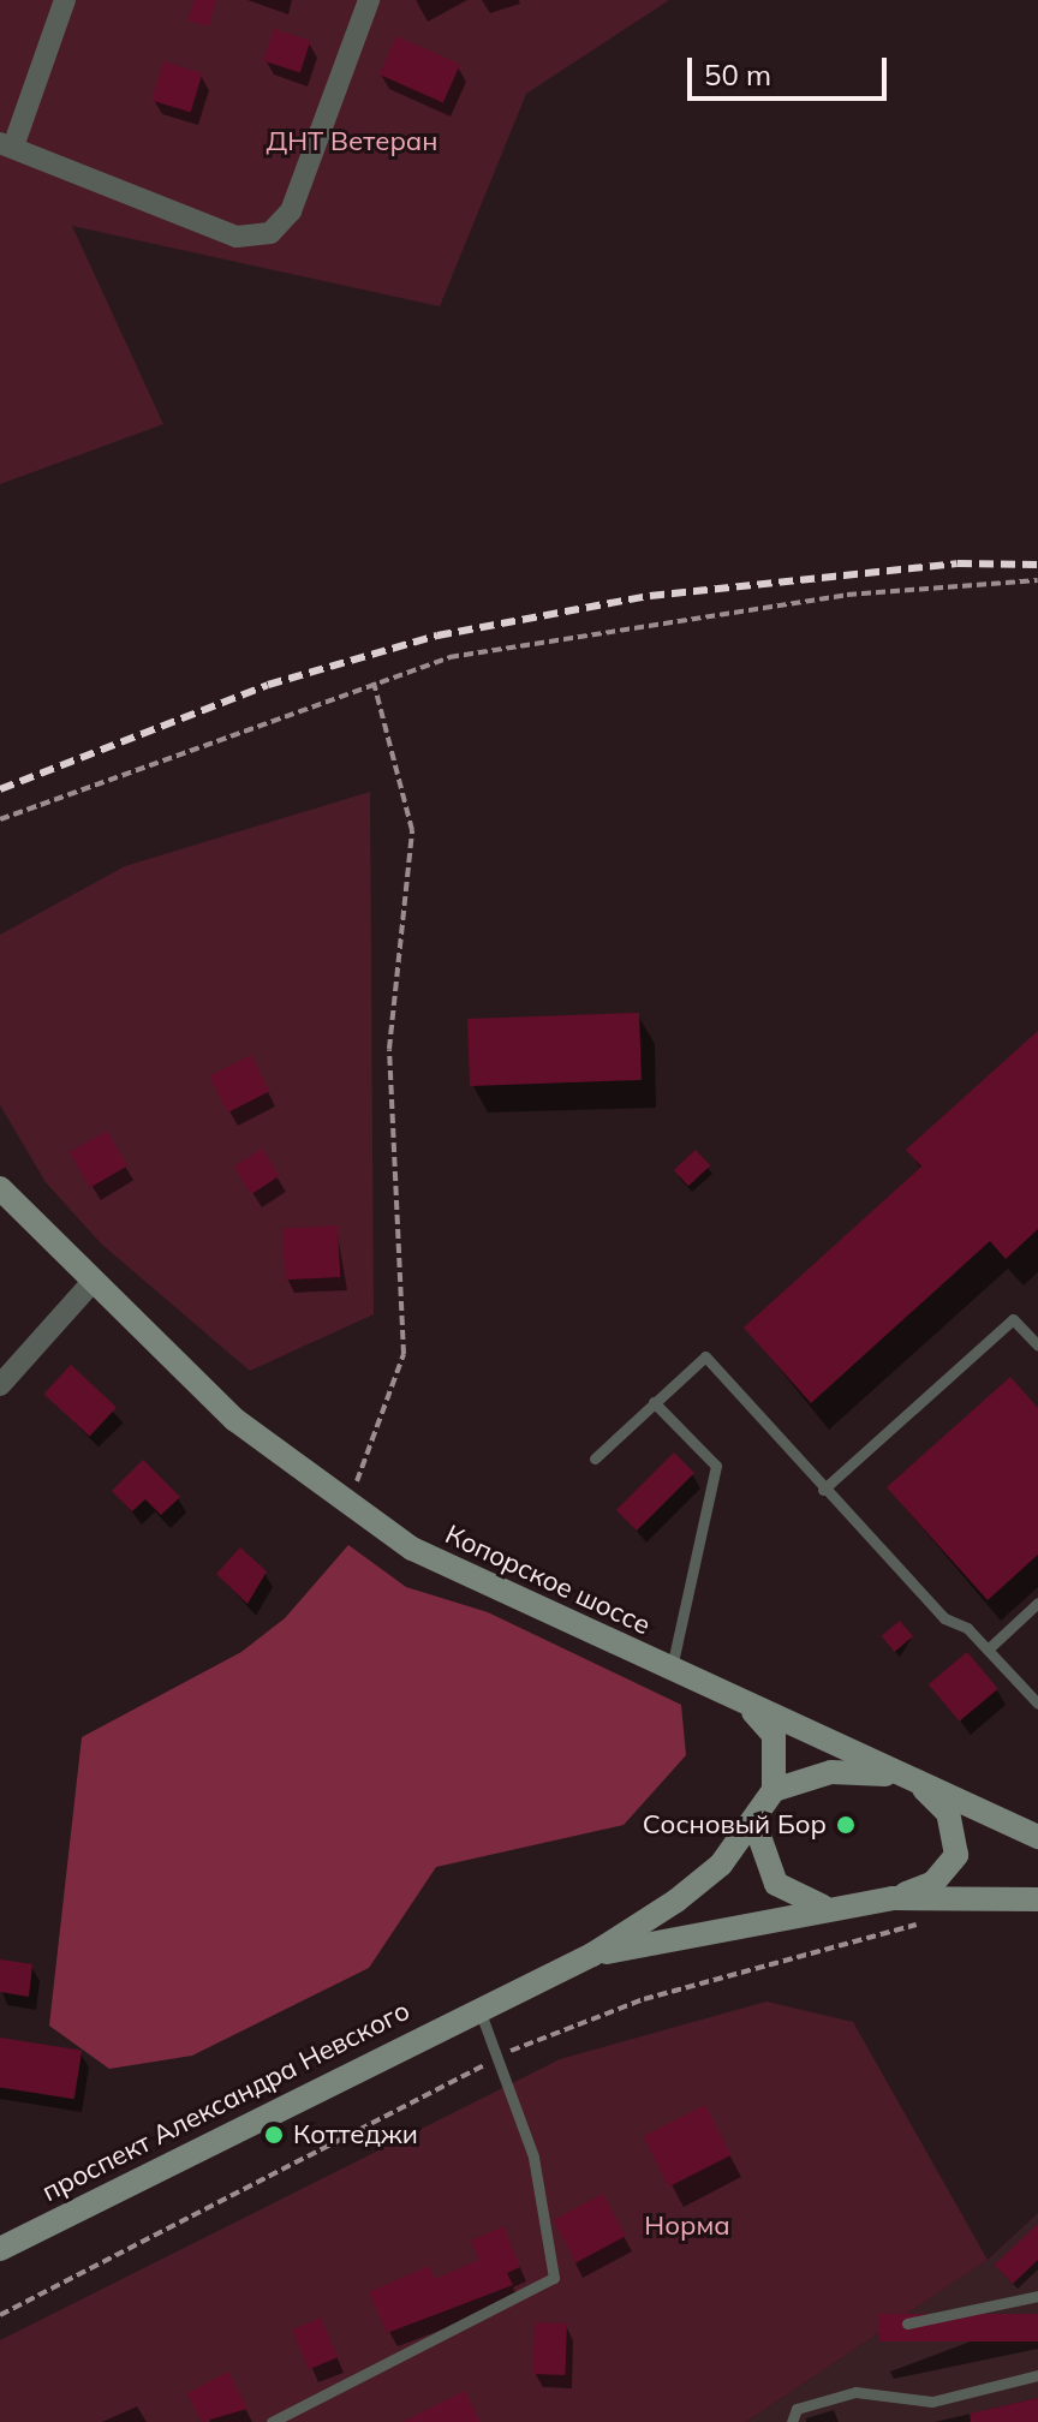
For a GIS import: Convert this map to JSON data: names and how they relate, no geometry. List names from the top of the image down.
{
  "streets": {
    "main road": ["Копорское шоссе", "проспект Александра Невского"]
  },
  "parks": ["ДНТ Ветеран", "Норма"],
  "places": ["Сосновый Бор", "Коттеджи"],
  "scale_bar": "50 m"
}
